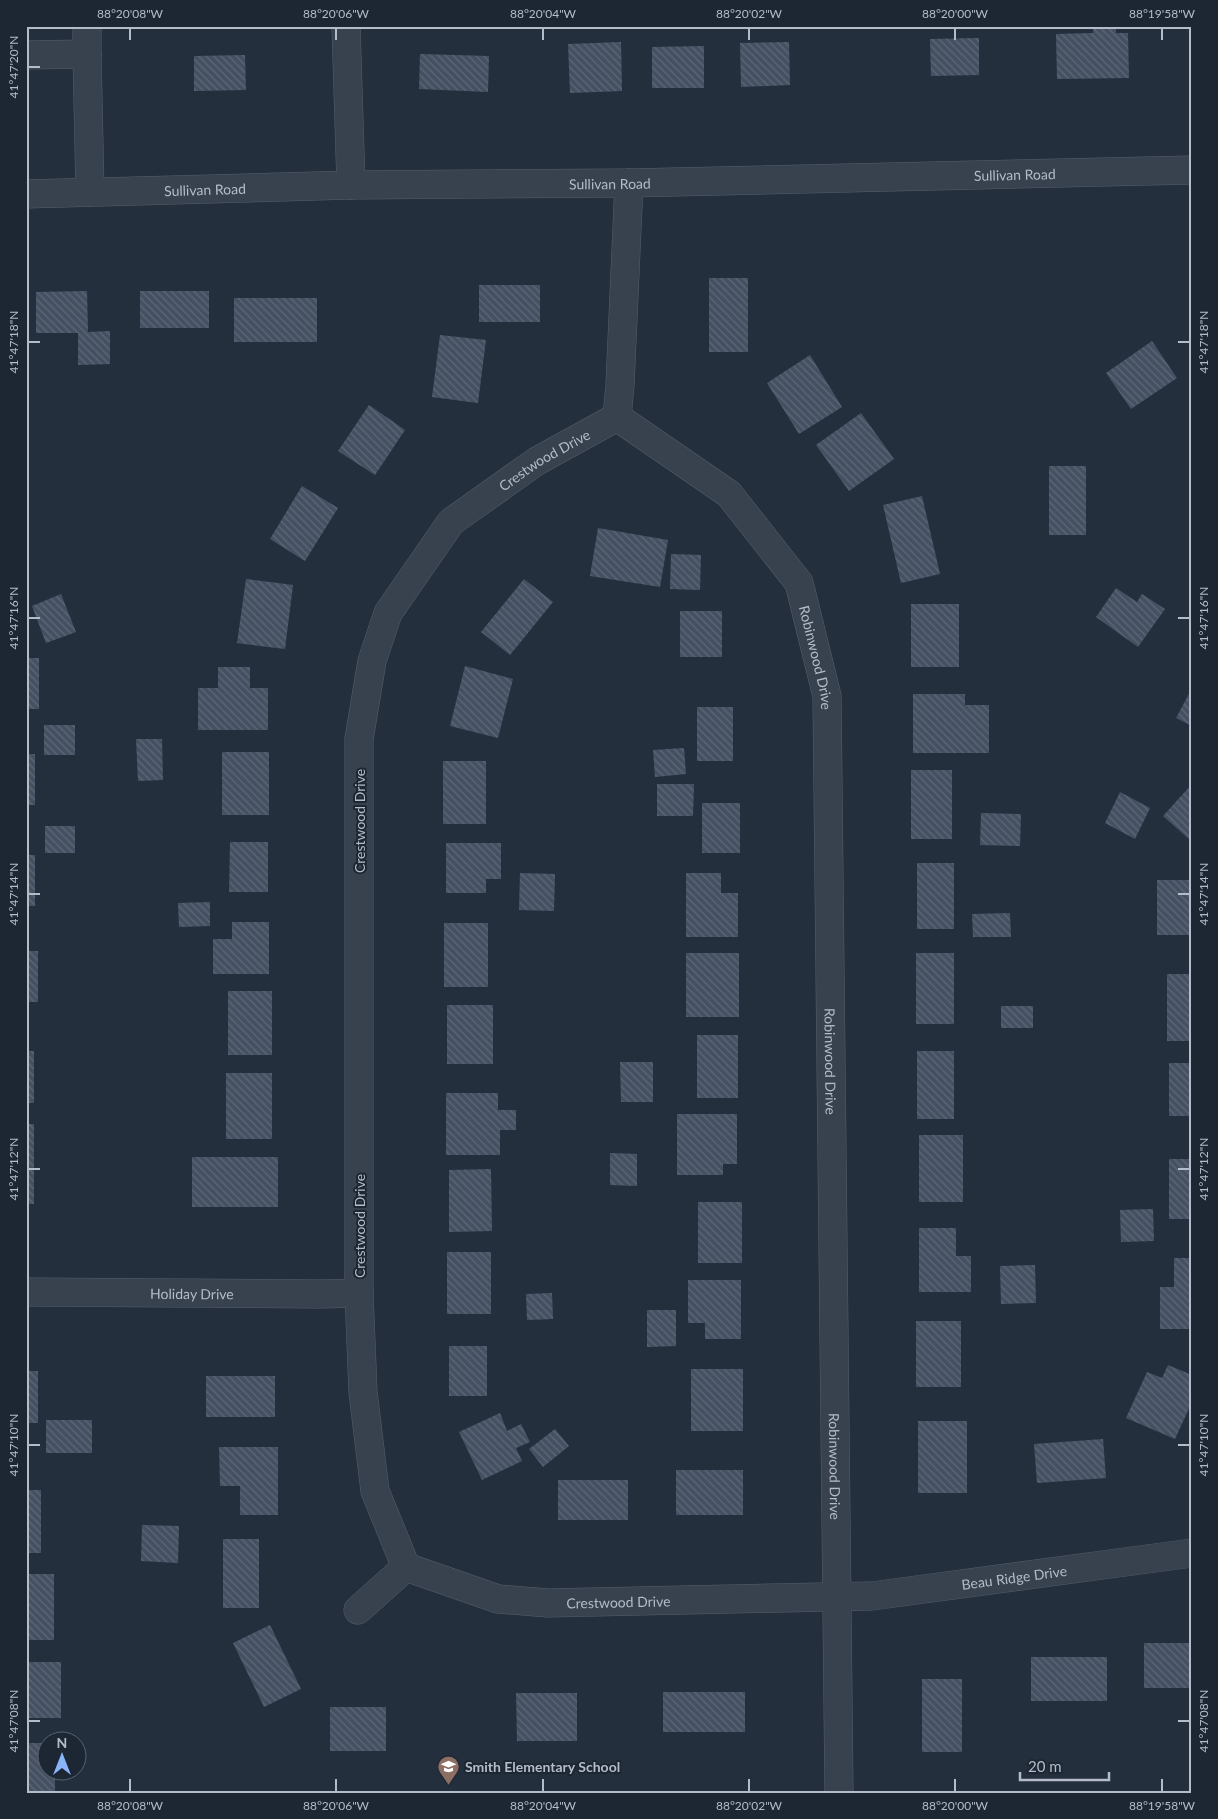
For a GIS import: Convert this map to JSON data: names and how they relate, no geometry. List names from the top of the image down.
{
  "streets": {
    "street": [
      "Sullivan Road",
      "Crestwood Drive",
      "Robinwood Drive",
      "Holiday Drive",
      "Beau Ridge Drive"
    ]
  },
  "crossings": [
    ["Crestwood Drive", "Robinwood Drive"],
    ["Crestwood Drive", "Holiday Drive"],
    ["Crestwood Drive", "Beau Ridge Drive"],
    ["Robinwood Drive", "Beau Ridge Drive"]
  ],
  "places": {
    "school or university": ["Smith Elementary School"]
  },
  "scale_bar": "20 m",
  "north": "top",
  "coordinates": [
    "88°20'08\"W",
    "88°20'06\"W",
    "88°20'04\"W",
    "88°20'02\"W",
    "88°20'00\"W",
    "88°19'58\"W",
    "41°47'20\"N",
    "41°47'18\"N",
    "41°47'16\"N",
    "41°47'14\"N",
    "41°47'12\"N",
    "41°47'10\"N",
    "41°47'08\"N"
  ]
}
